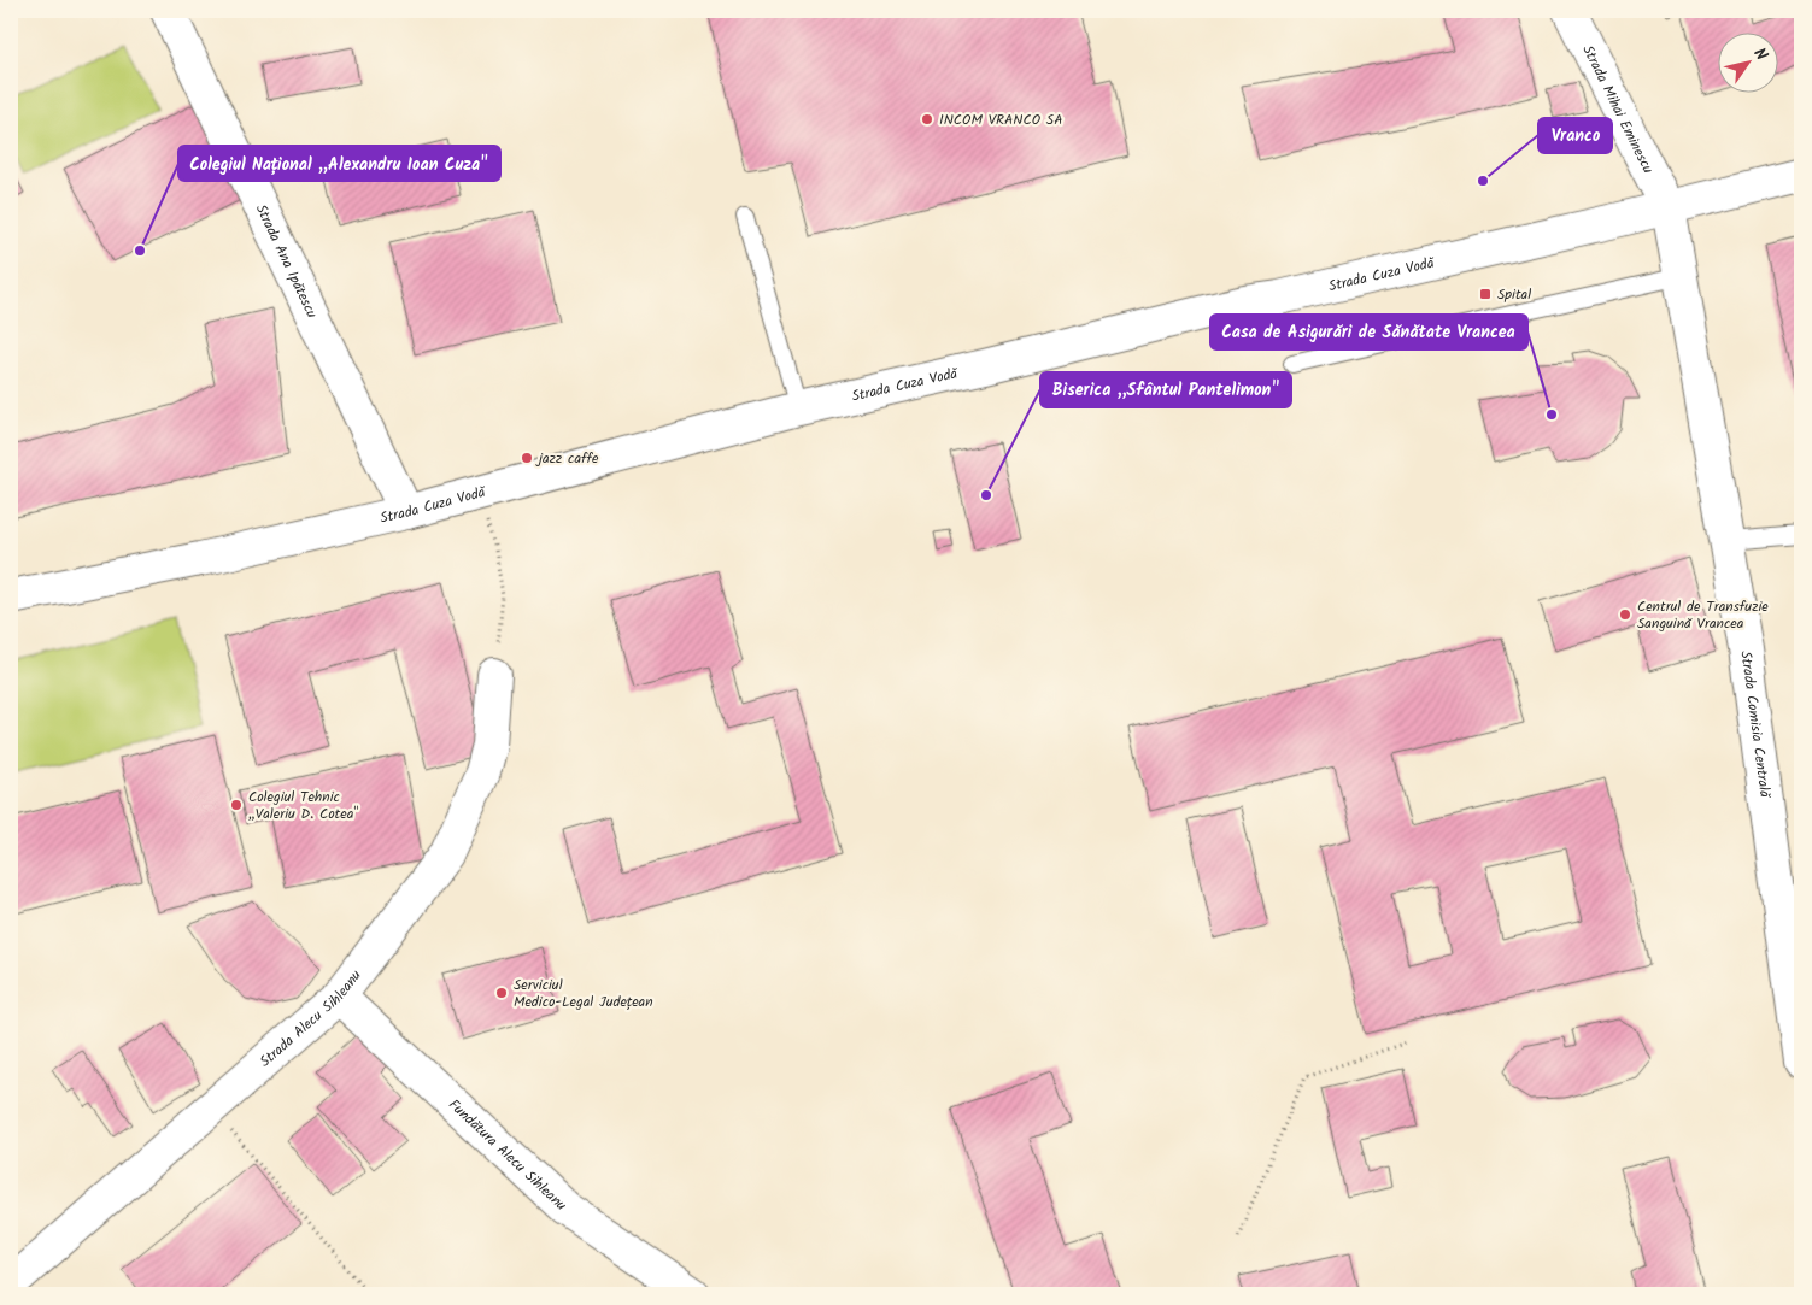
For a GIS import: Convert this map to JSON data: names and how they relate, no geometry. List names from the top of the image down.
{
  "streets": {
    "street": [
      "Strada Mihai Eminescu",
      "Strada Ana Ipătescu",
      "Strada Cuza Vodă",
      "Strada Comisia Centrală",
      "Strada Alecu Sihleanu",
      "Fundătura Alecu Sihleanu"
    ]
  },
  "crossings": [
    ["Strada Mihai Eminescu", "Strada Cuza Vodă"],
    ["Strada Mihai Eminescu", "Strada Comisia Centrală"],
    ["Strada Ana Ipătescu", "Strada Cuza Vodă"],
    ["Strada Cuza Vodă", "Strada Comisia Centrală"],
    ["Strada Alecu Sihleanu", "Fundătura Alecu Sihleanu"]
  ],
  "places": {
    "other": [
      "INCOM VRANCO SA",
      "Vranco",
      "Colegiul Național „Alexandru Ioan Cuza\"",
      "Casa de Asigurări de Sănătate Vrancea",
      "jazz caffe",
      "Biserica „Sfântul Pantelimon\"",
      "Centrul de Transfuzie Sanguină Vrancea",
      "Colegiul Tehnic „Valeriu D. Cotea\"",
      "Serviciul Medico-Legal Județean"
    ],
    "transit": ["Spital"]
  },
  "north": "top right"
}
